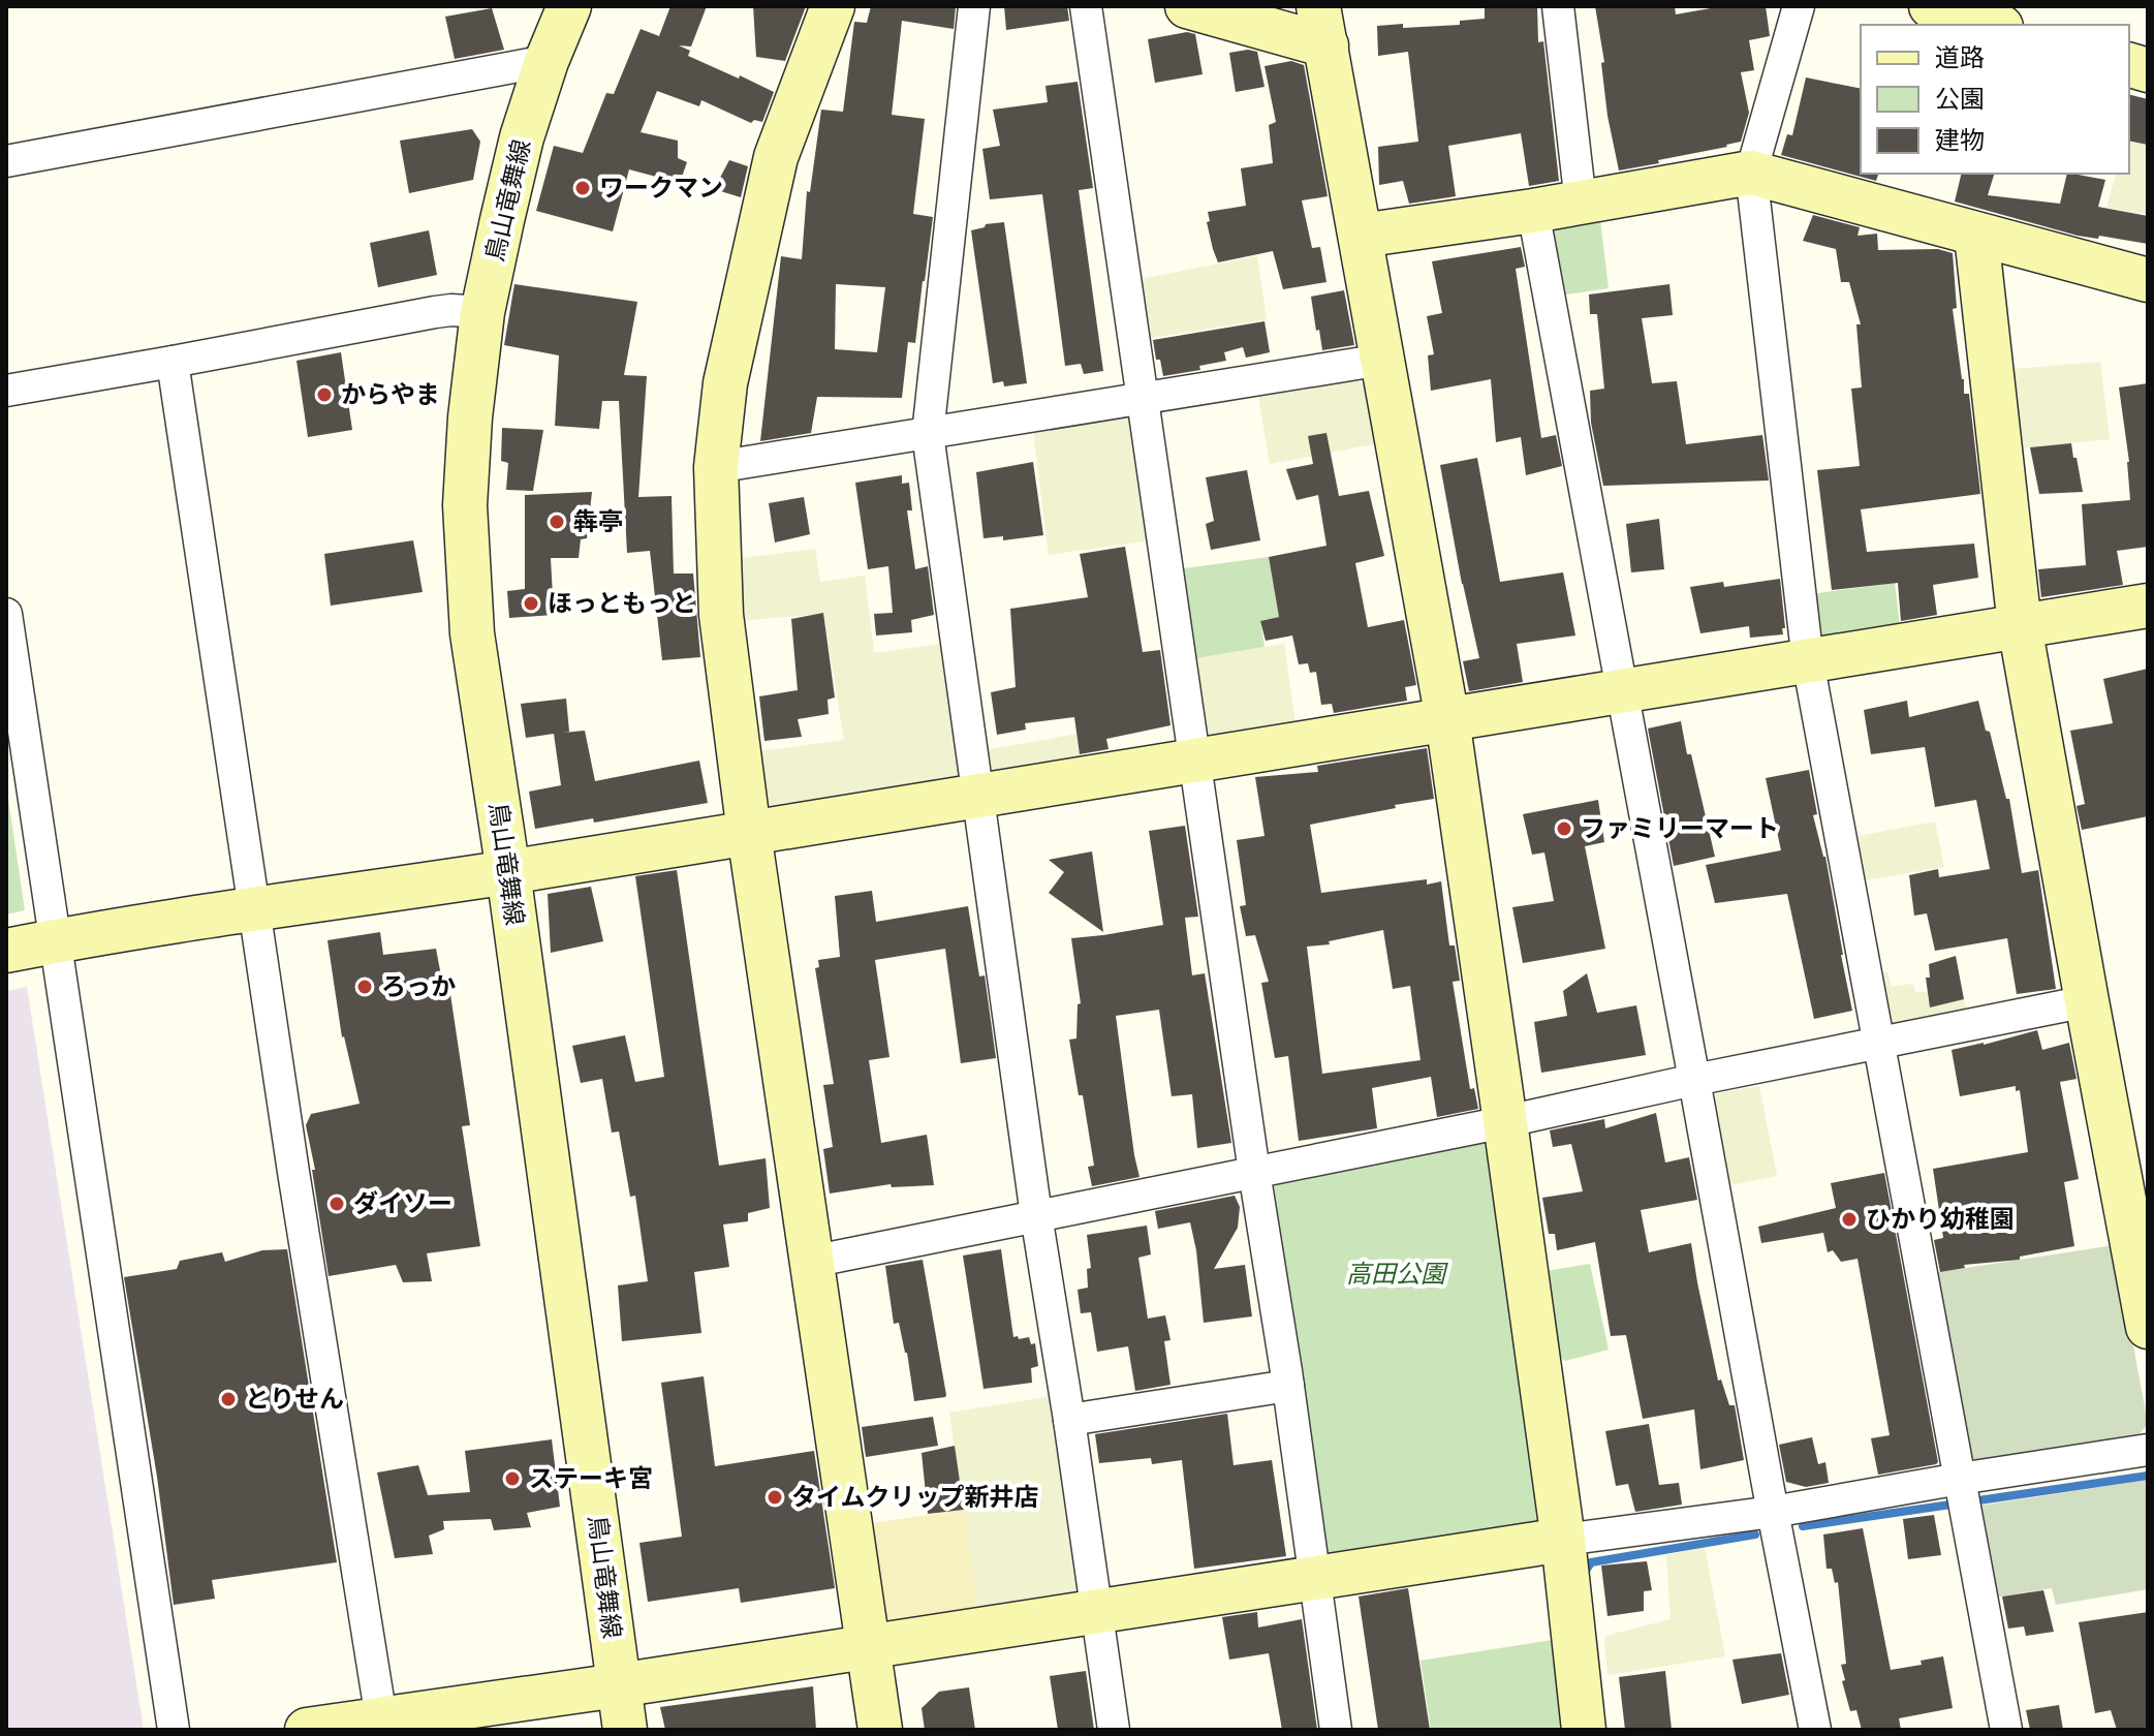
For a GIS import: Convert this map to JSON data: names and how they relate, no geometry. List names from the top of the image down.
{
  "streets": {
    "street": ["鳥山竜舞線"]
  },
  "parks": ["高田公園"],
  "places": [
    "ワークマン",
    "からやま",
    "犇亭",
    "ほっともっと",
    "ファミリーマート",
    "ろっか",
    "ダイソー",
    "ひかり幼稚園",
    "とりせん",
    "ステーキ宮",
    "タイムクリップ新井店"
  ],
  "legend": ["道路", "公園", "建物"]
}
